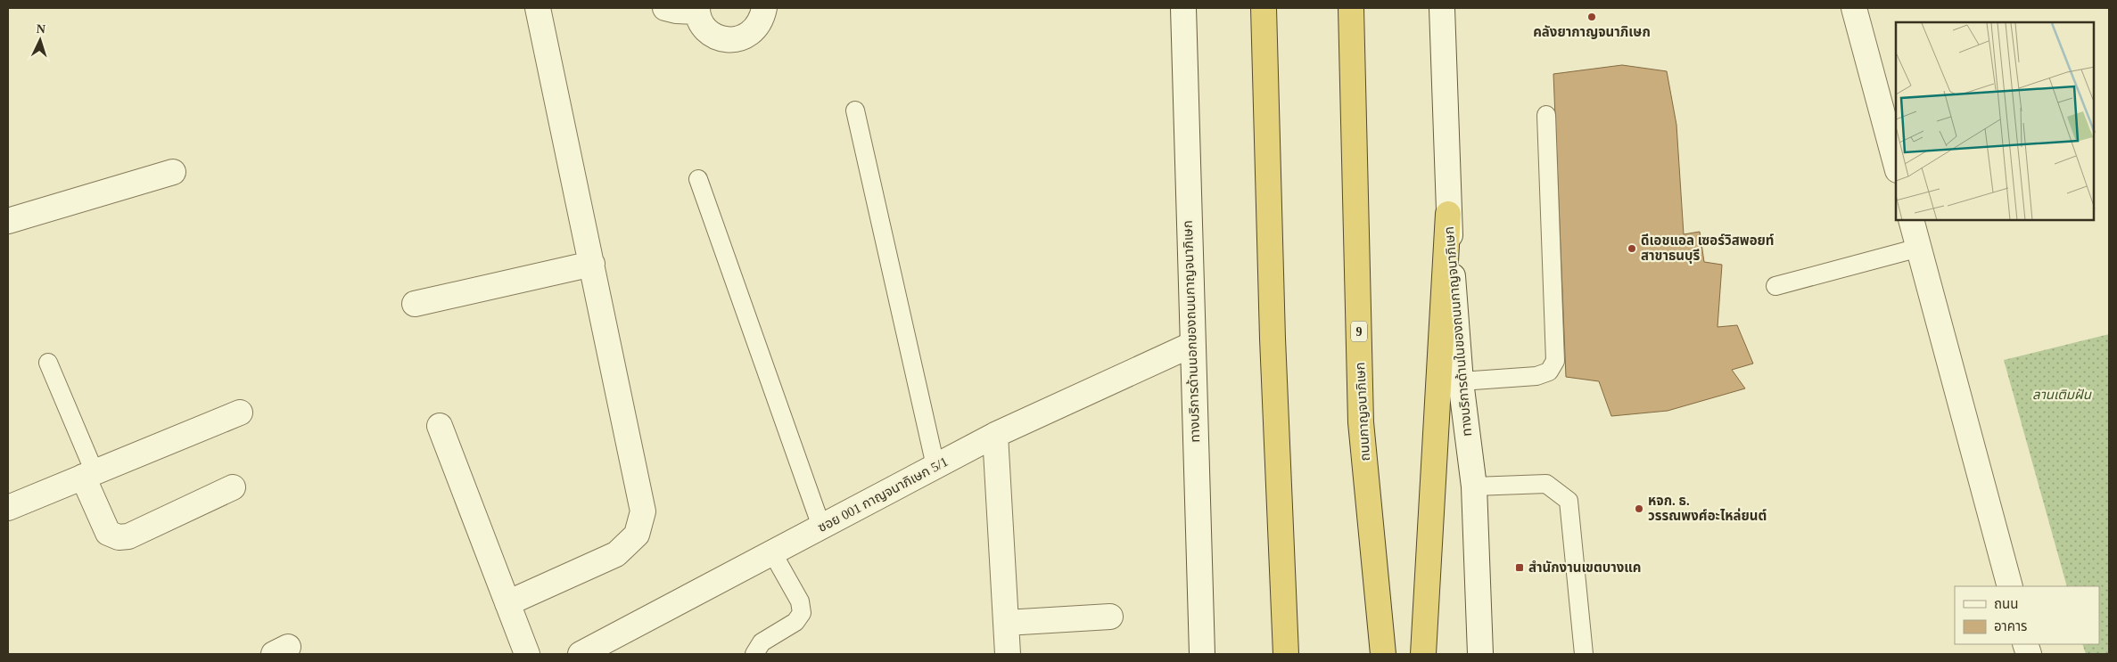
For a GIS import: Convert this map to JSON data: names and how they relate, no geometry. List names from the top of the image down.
{
  "streets": {
    "highway": ["9", "ถนนกาญจนาภิเษก"],
    "street": ["ทางบริการด้านนอกของถนนกาญจนาภิเษก", "ทางบริการด้านในของถนนกาญจนาภิเษก", "ซอย 001 กาญจนาภิเษก 5/1"]
  },
  "crossings": [
    ["ทางบริการด้านนอกของถนนกาญจนาภิเษก", "ซอย 001 กาญจนาภิเษก 5/1"]
  ],
  "parks": ["ลานเติมฝัน"],
  "places": {
    "other": ["คลังยากาญจนาภิเษก", "ดีเอชแอล เซอร์วิสพอยท์ สาขาธนบุรี", "หจก. ธ. วรรณพงศ์อะไหล่ยนต์"],
    "transit": ["สำนักงานเขตบางแค"]
  },
  "legend": ["ถนน", "อาคาร"],
  "north": "top"
}
